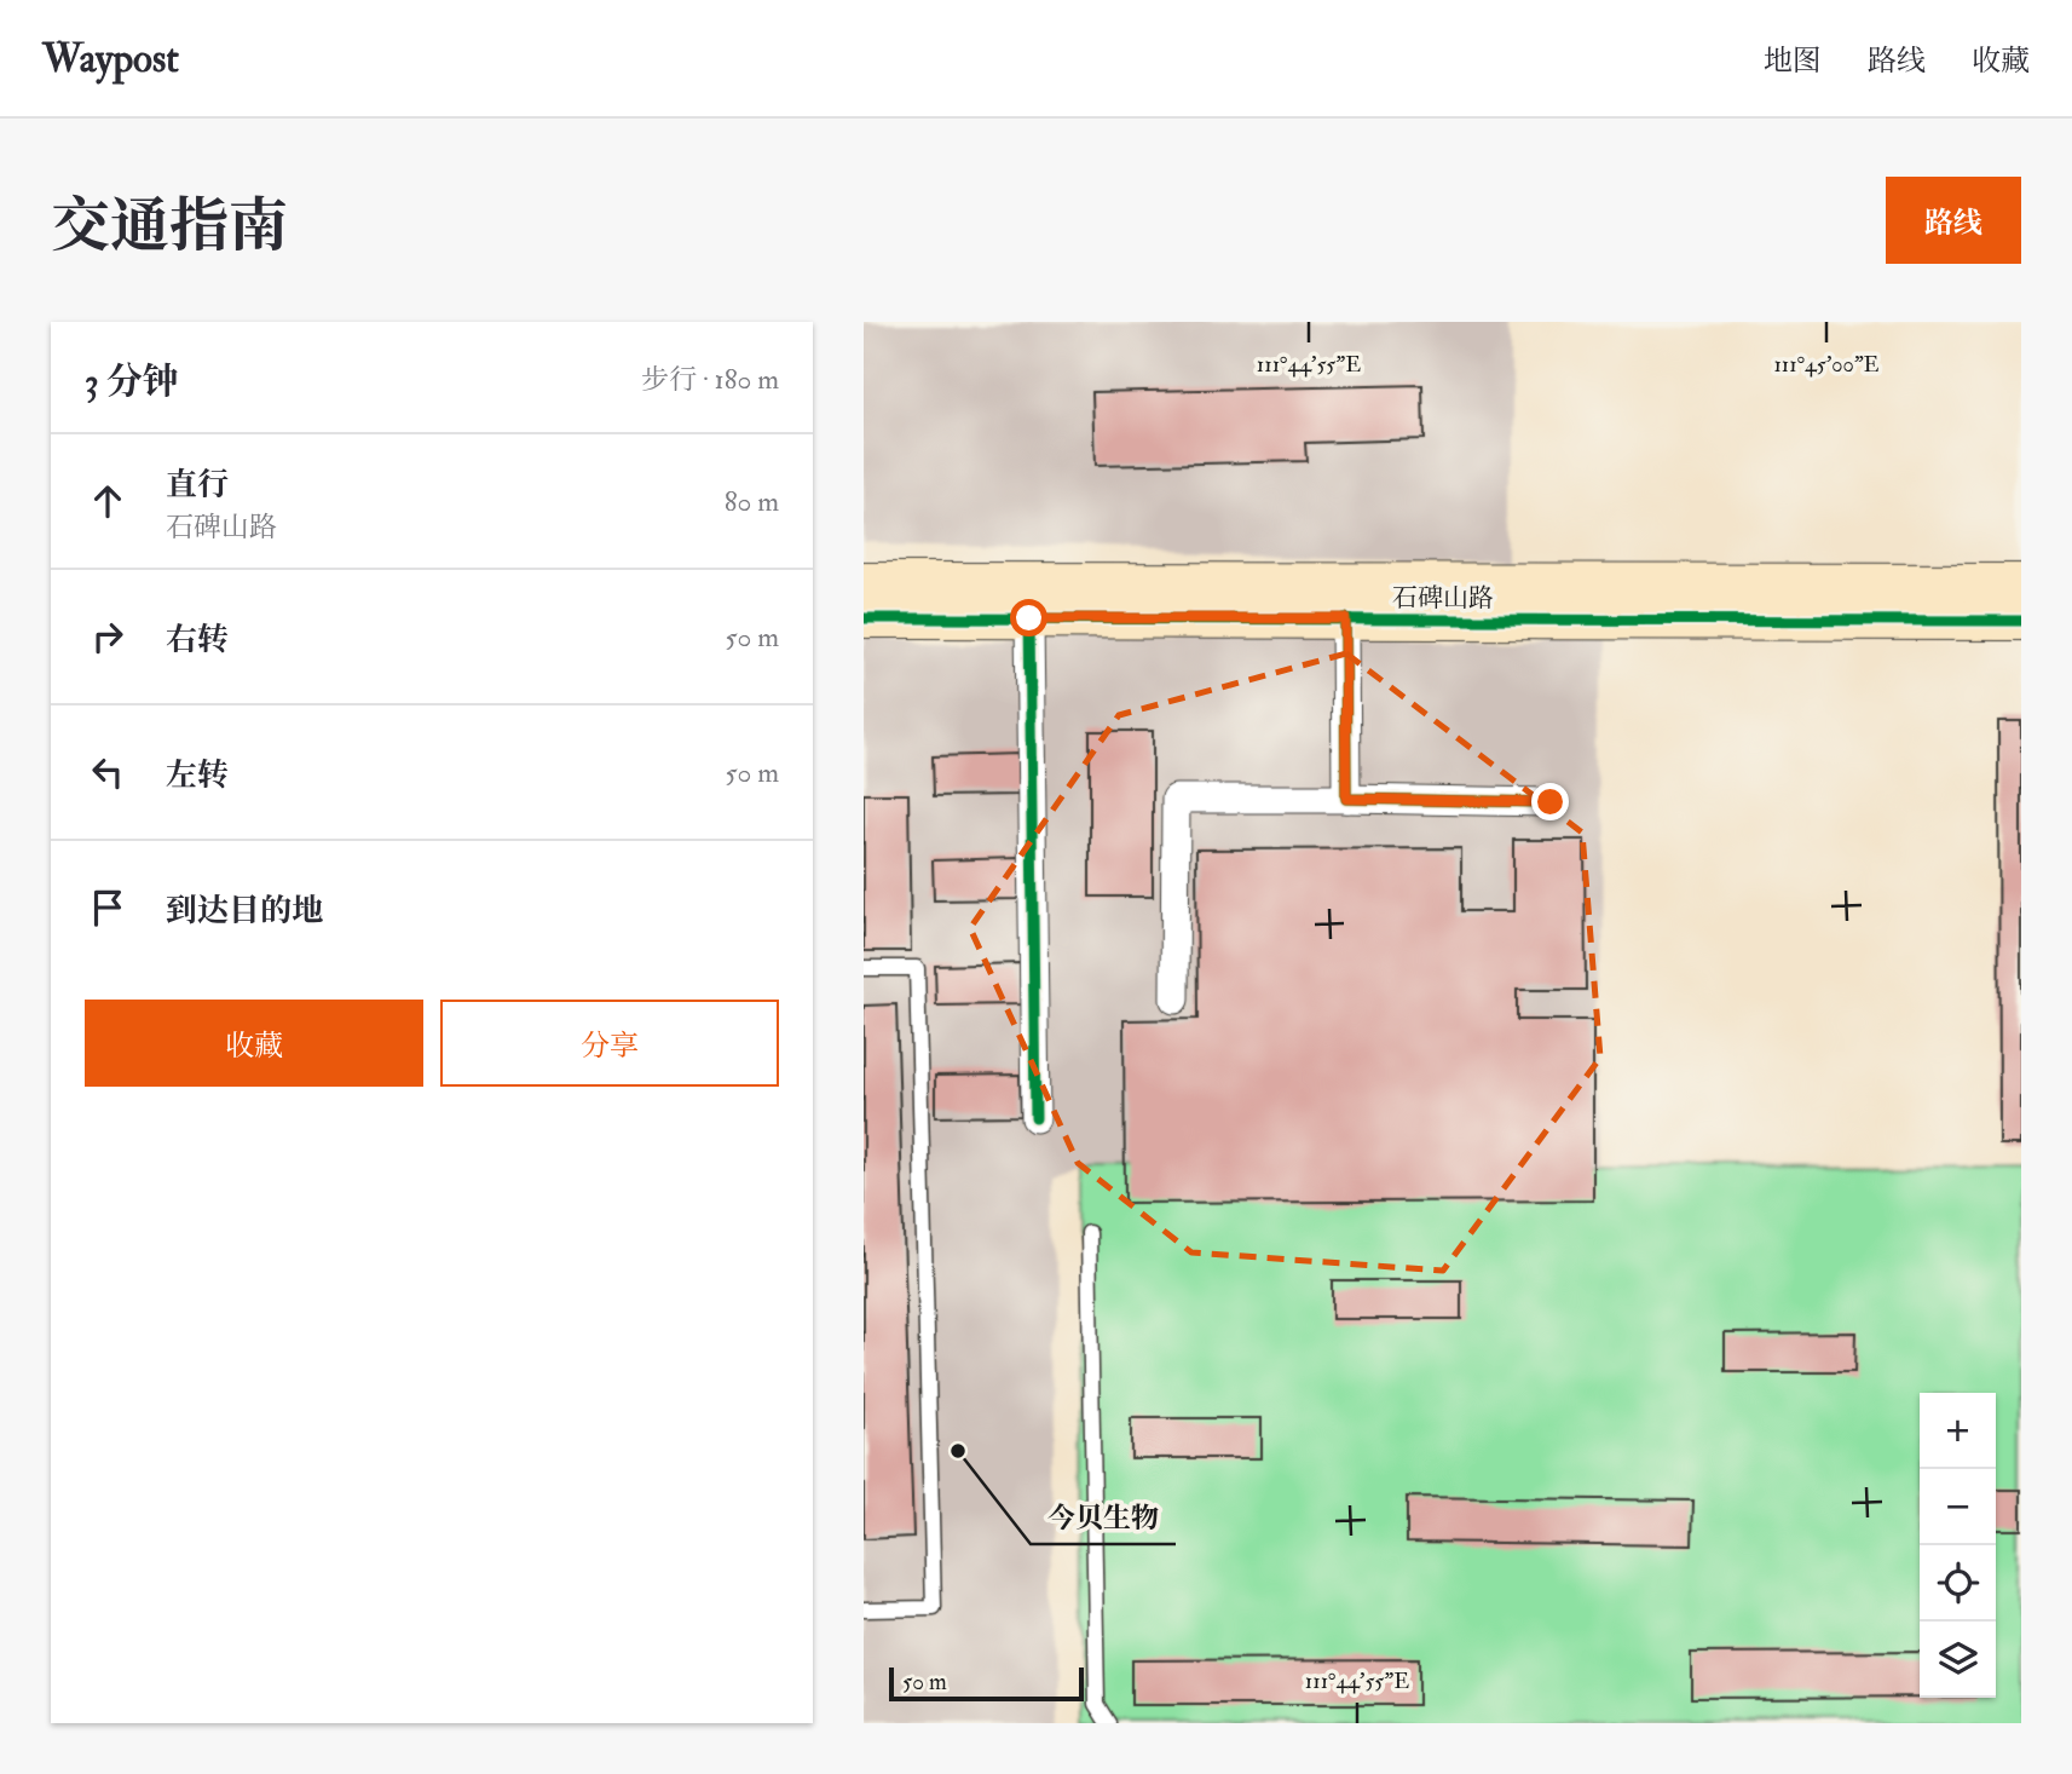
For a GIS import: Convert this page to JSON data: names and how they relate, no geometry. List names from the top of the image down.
{
  "streets": {
    "street": ["石碑山路"]
  },
  "places": ["今贝生物"],
  "scale_bar": "50 m",
  "page": {
    "header": "Waypost",
    "nav": ["地图", "路线", "收藏"],
    "buttons": [
      "路线",
      ["收藏", "分享"]
    ],
    "title": "交通指南",
    "heading": ["3 分钟", "步行 · 180 m"],
    "list": [
      ["直行", "石碑山路", "80 m"],
      ["右转", "50 m"],
      ["左转", "50 m"],
      "到达目的地"
    ],
    "map_buttons": ["+", "−"],
    "scale": "50 m"
  },
  "coordinates": ["111°44'55\"E", "111°45'00\"E"]
}
